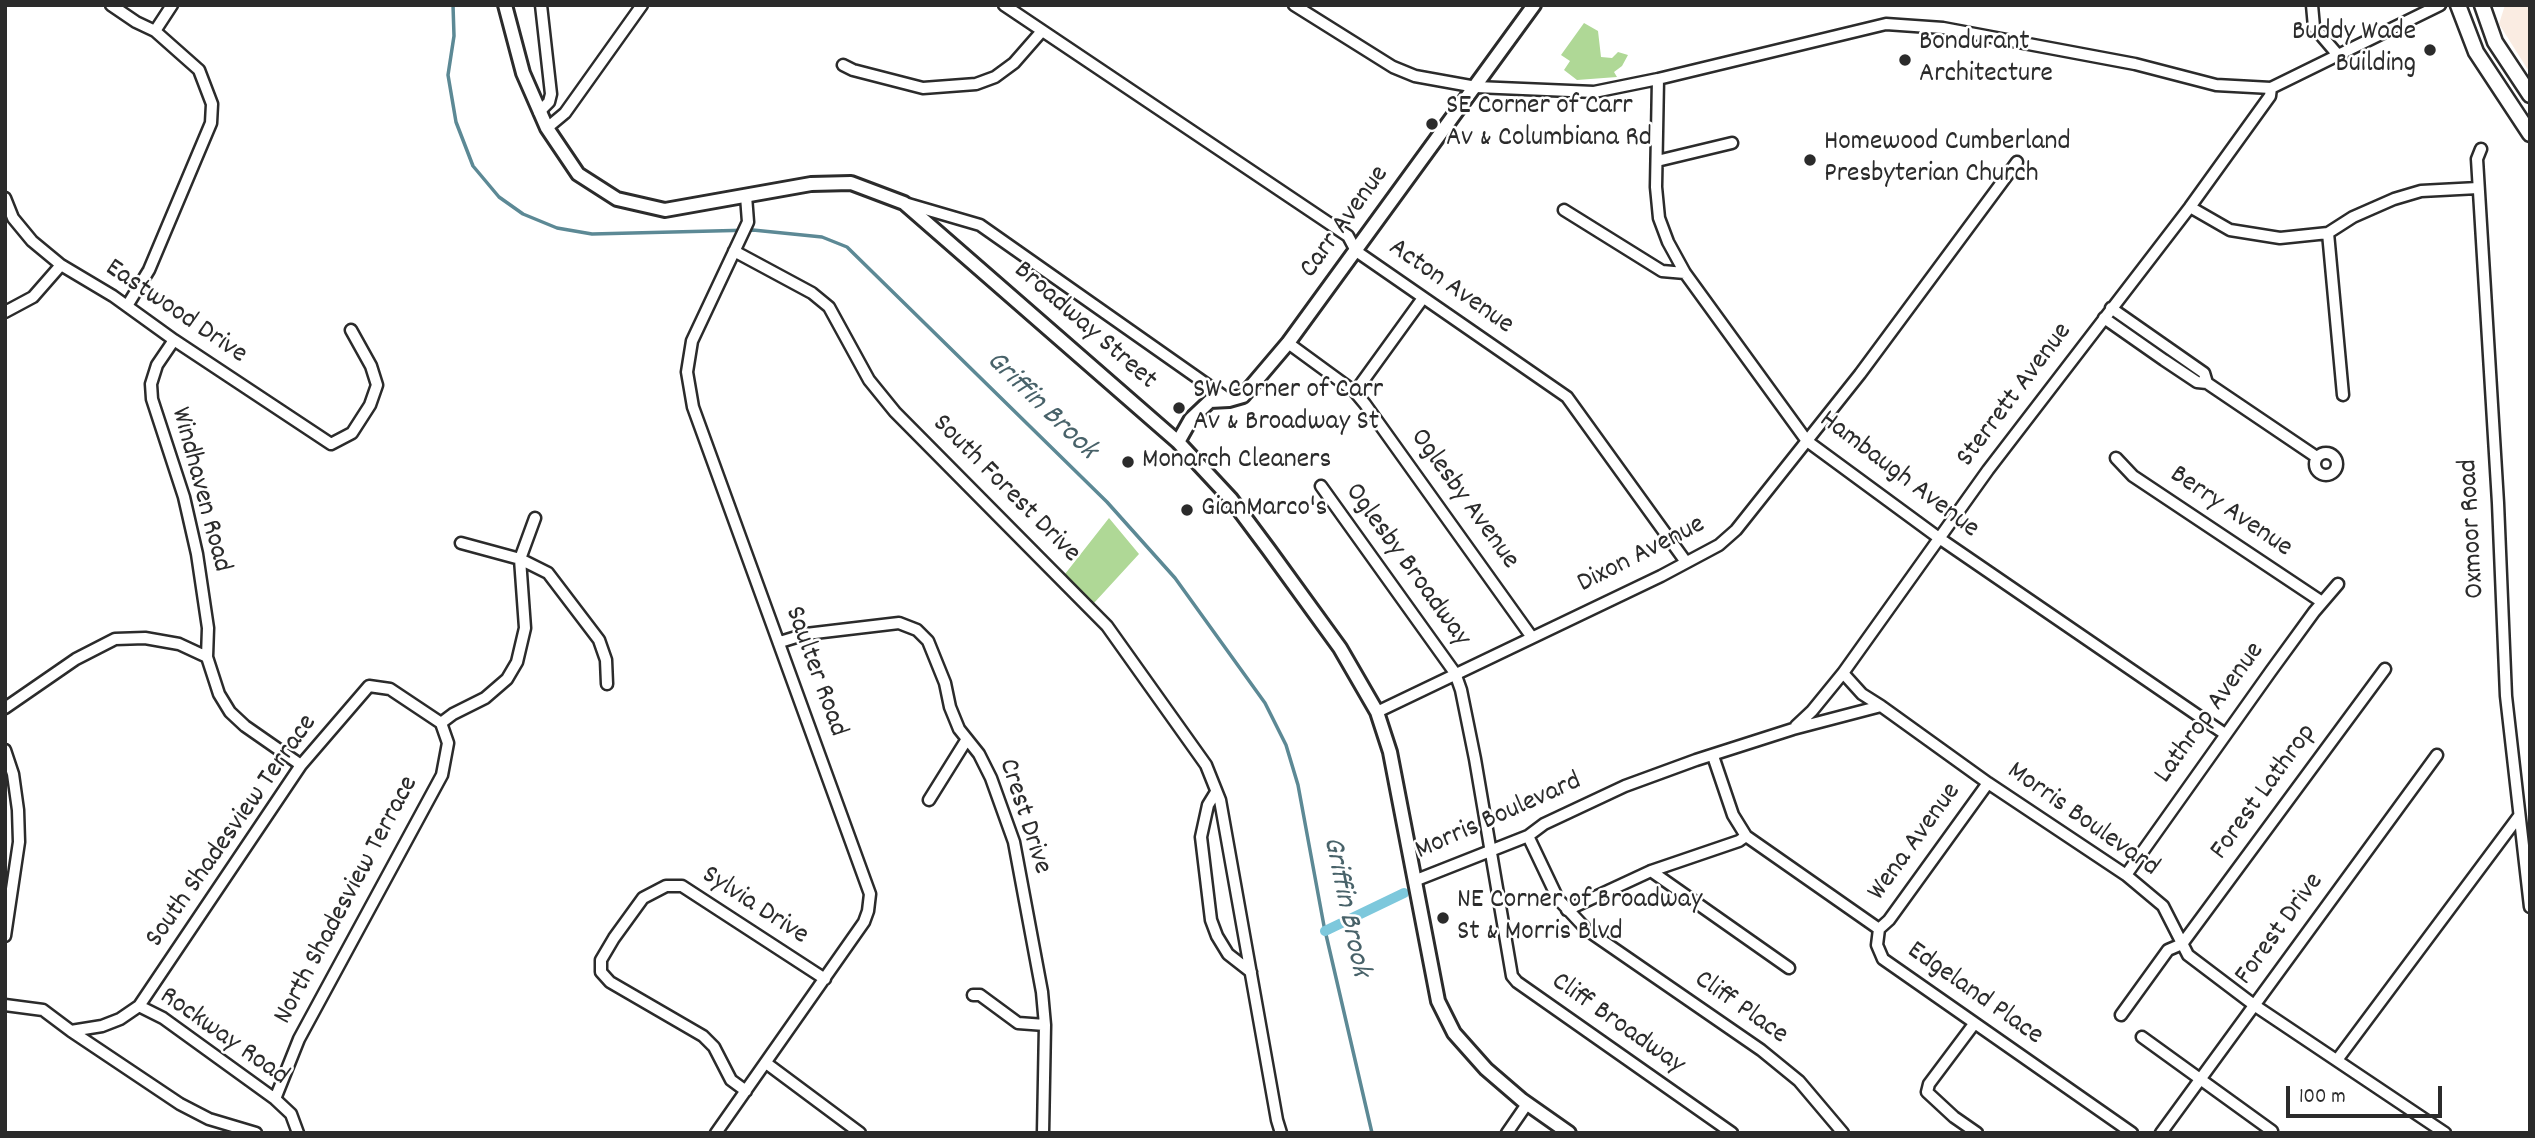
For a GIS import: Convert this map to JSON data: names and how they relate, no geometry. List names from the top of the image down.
{
  "streets": {
    "street": [
      "Carr Avenue",
      "Acton Avenue",
      "Eastwood Drive",
      "Broadway Street",
      "Sterrett Avenue",
      "Hambaugh Avenue",
      "Windhaven Road",
      "South Forest Drive",
      "Oglesby Avenue",
      "Berry Avenue",
      "Oxmoor Road",
      "Dixon Avenue",
      "Oglesby Broadway",
      "Saulter Road",
      "Lathrop Avenue",
      "Forest Lathrop",
      "Crest Drive",
      "Morris Boulevard",
      "South Shadesview Terrace",
      "Wena Avenue",
      "North Shadesview Terrace",
      "Sylvia Drive",
      "Forest Drive",
      "Edgeland Place",
      "Cliff Place",
      "Cliff Broadway",
      "Rockway Road"
    ]
  },
  "crossings": [
    ["Carr Avenue", "Acton Avenue"],
    ["Carr Avenue", "Broadway Street"],
    ["Carr Avenue", "Oglesby Avenue"],
    ["Acton Avenue", "Dixon Avenue"],
    ["Eastwood Drive", "Windhaven Road"],
    ["Broadway Street", "Dixon Avenue"],
    ["Broadway Street", "Saulter Road"],
    ["Broadway Street", "Morris Boulevard"],
    ["Sterrett Avenue", "Hambaugh Avenue"],
    ["Sterrett Avenue", "Morris Boulevard"],
    ["Hambaugh Avenue", "Dixon Avenue"],
    ["Hambaugh Avenue", "Lathrop Avenue"],
    ["Windhaven Road", "South Shadesview Terrace"],
    ["South Forest Drive", "Saulter Road"],
    ["Oglesby Avenue", "Dixon Avenue"],
    ["Berry Avenue", "Lathrop Avenue"],
    ["Dixon Avenue", "Oglesby Broadway"],
    ["Dixon Avenue", "Cliff Broadway"],
    ["Oglesby Broadway", "Cliff Broadway"],
    ["Saulter Road", "Crest Drive"],
    ["Saulter Road", "Sylvia Drive"],
    ["Lathrop Avenue", "Morris Boulevard"],
    ["Forest Lathrop", "Morris Boulevard"],
    ["Morris Boulevard", "Wena Avenue"],
    ["Morris Boulevard", "Forest Drive"],
    ["Morris Boulevard", "Edgeland Place"],
    ["Morris Boulevard", "Cliff Place"],
    ["Morris Boulevard", "Cliff Broadway"],
    ["South Shadesview Terrace", "North Shadesview Terrace"],
    ["South Shadesview Terrace", "Rockway Road"],
    ["Wena Avenue", "Edgeland Place"],
    ["North Shadesview Terrace", "Rockway Road"]
  ],
  "water": ["Griffin Brook"],
  "places": [
    "Buddy Wade Building",
    "Bondurant Architecture",
    "SE Corner of Carr Av & Columbiana Rd",
    "Homewood Cumberland Presbyterian Church",
    "SW Corner of Carr Av & Broadway St",
    "Monarch Cleaners",
    "GianMarco's",
    "NE Corner of Broadway St & Morris Blvd"
  ],
  "scale_bar": "100 m"
}
